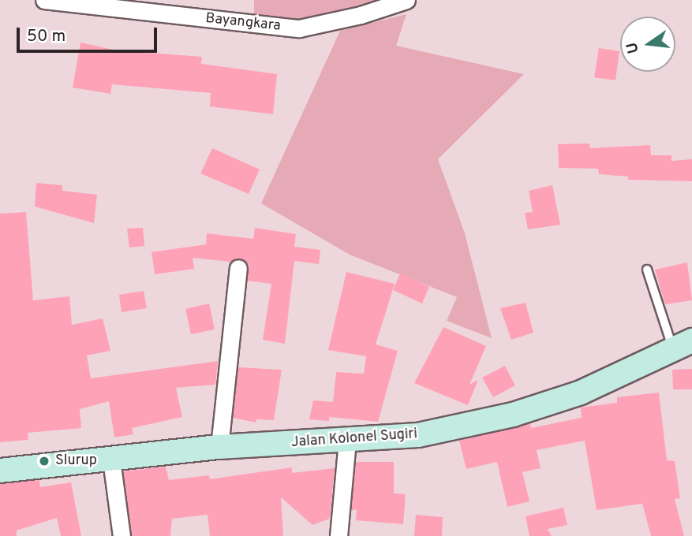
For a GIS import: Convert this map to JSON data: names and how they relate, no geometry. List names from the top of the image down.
{
  "streets": {
    "street": ["Bayangkara", "Jalan Kolonel Sugiri"]
  },
  "places": ["Slurup"],
  "scale_bar": "50 m",
  "north": "left"
}
